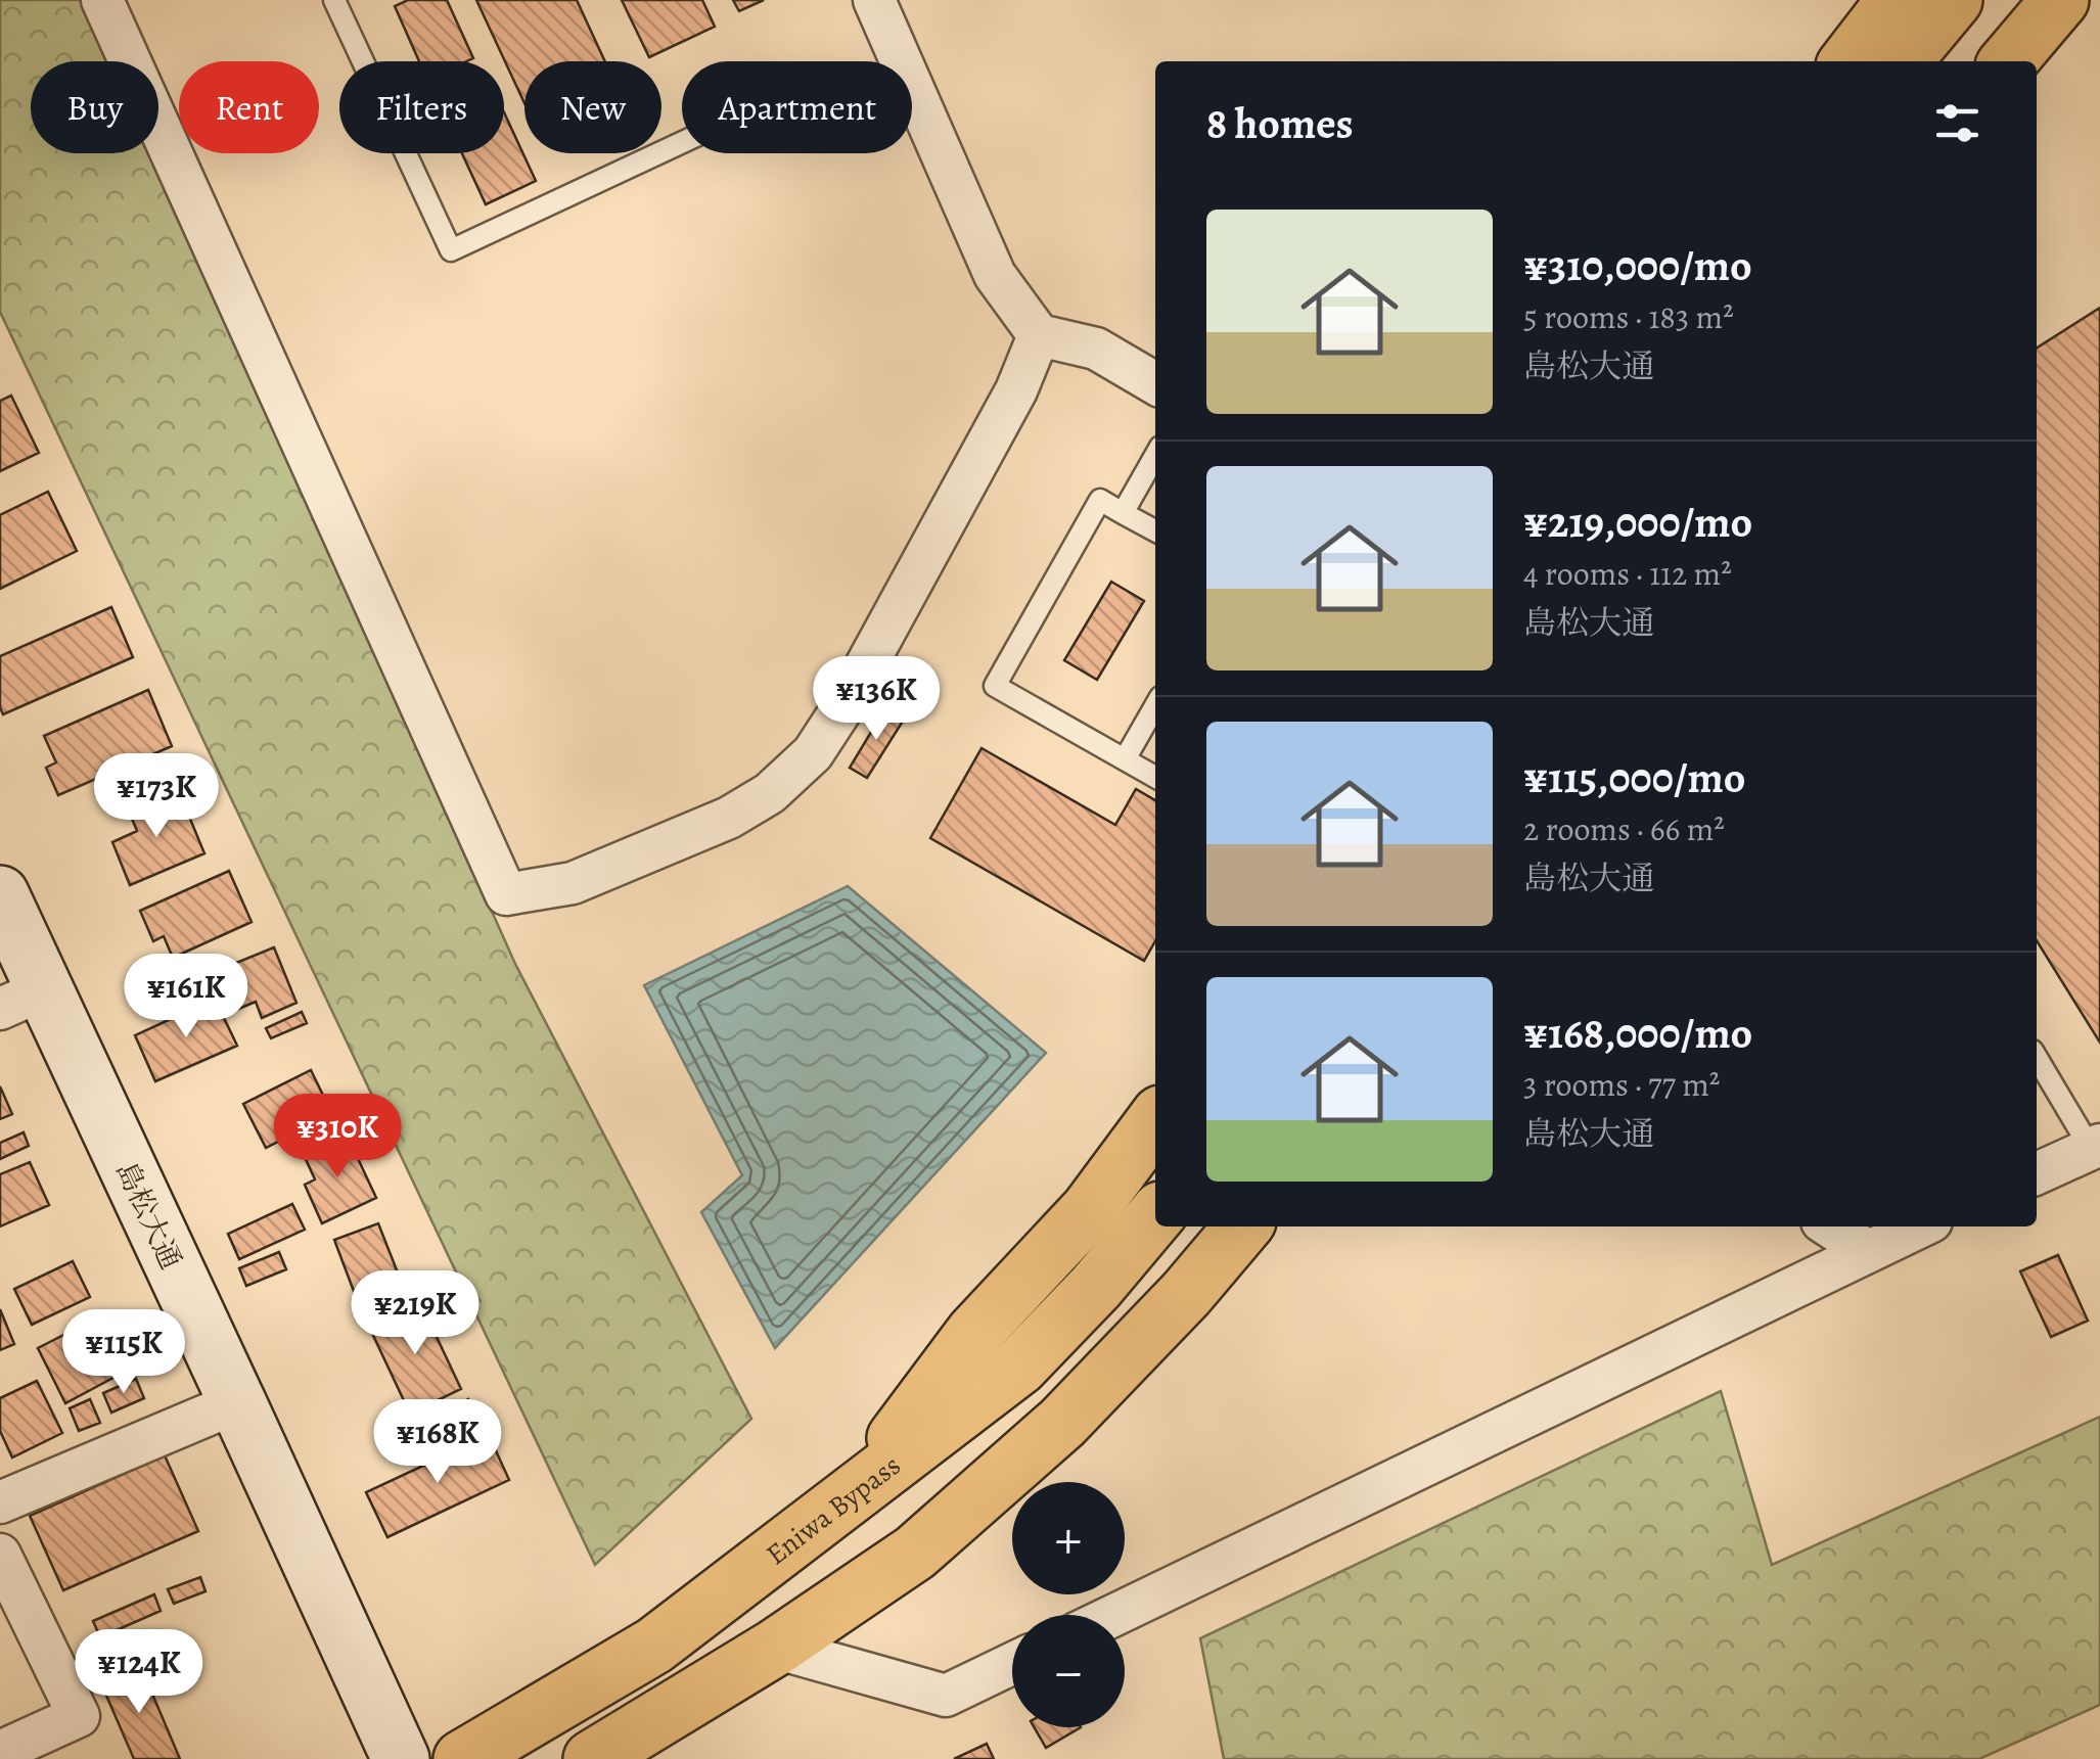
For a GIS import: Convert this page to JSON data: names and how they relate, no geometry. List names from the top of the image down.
{
  "streets": {
    "highway": ["Eniwa Bypass"],
    "street": ["島松大通"]
  },
  "page": {
    "chip": [
      "Buy",
      "Rent",
      "Filters",
      "New",
      "Apartment"
    ],
    "heading": "8 homes",
    "list": [
      {
        "name": "¥310,000/mo",
        "note": "5 rooms · 183 m² · 島松大通"
      },
      {
        "name": "¥219,000/mo",
        "note": "4 rooms · 112 m² · 島松大通"
      },
      {
        "name": "¥115,000/mo",
        "note": "2 rooms · 66 m² · 島松大通"
      },
      {
        "name": "¥168,000/mo",
        "note": "3 rooms · 77 m² · 島松大通"
      }
    ],
    "price": [
      "¥136K",
      "¥173K",
      "¥161K",
      "¥310K",
      "¥219K",
      "¥115K",
      "¥168K",
      "¥124K"
    ],
    "map_buttons": ["+", "−"]
  }
}
